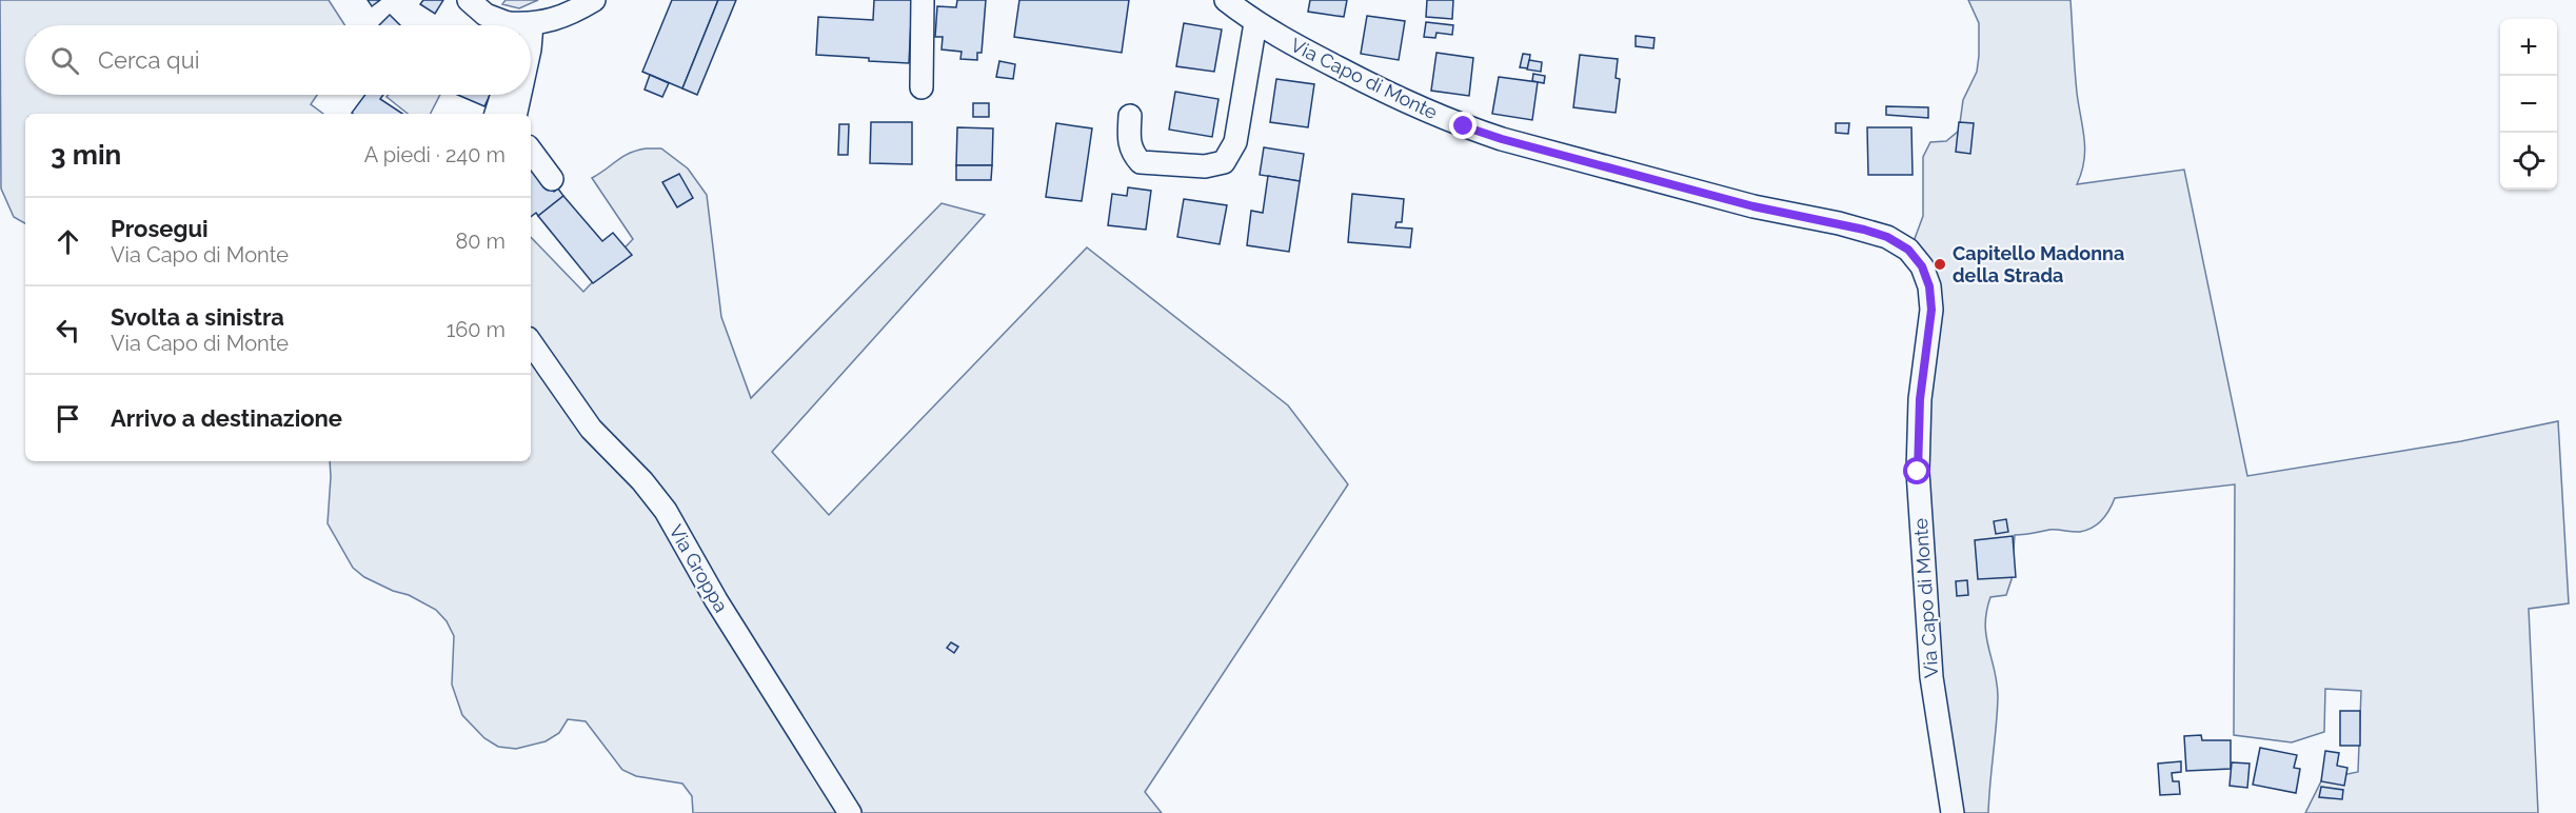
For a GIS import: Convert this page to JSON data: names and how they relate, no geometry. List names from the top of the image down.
{
  "streets": {
    "street": ["Via Capo di Monte", "Via Groppa"]
  },
  "places": ["Capitello Madonna della Strada"],
  "page": {
    "map_buttons": ["+", "−"],
    "search": "Cerca qui",
    "heading": ["3 min", "A piedi · 240 m"],
    "list": [
      ["Prosegui", "Via Capo di Monte", "80 m"],
      ["Svolta a sinistra", "Via Capo di Monte", "160 m"],
      "Arrivo a destinazione"
    ]
  }
}
